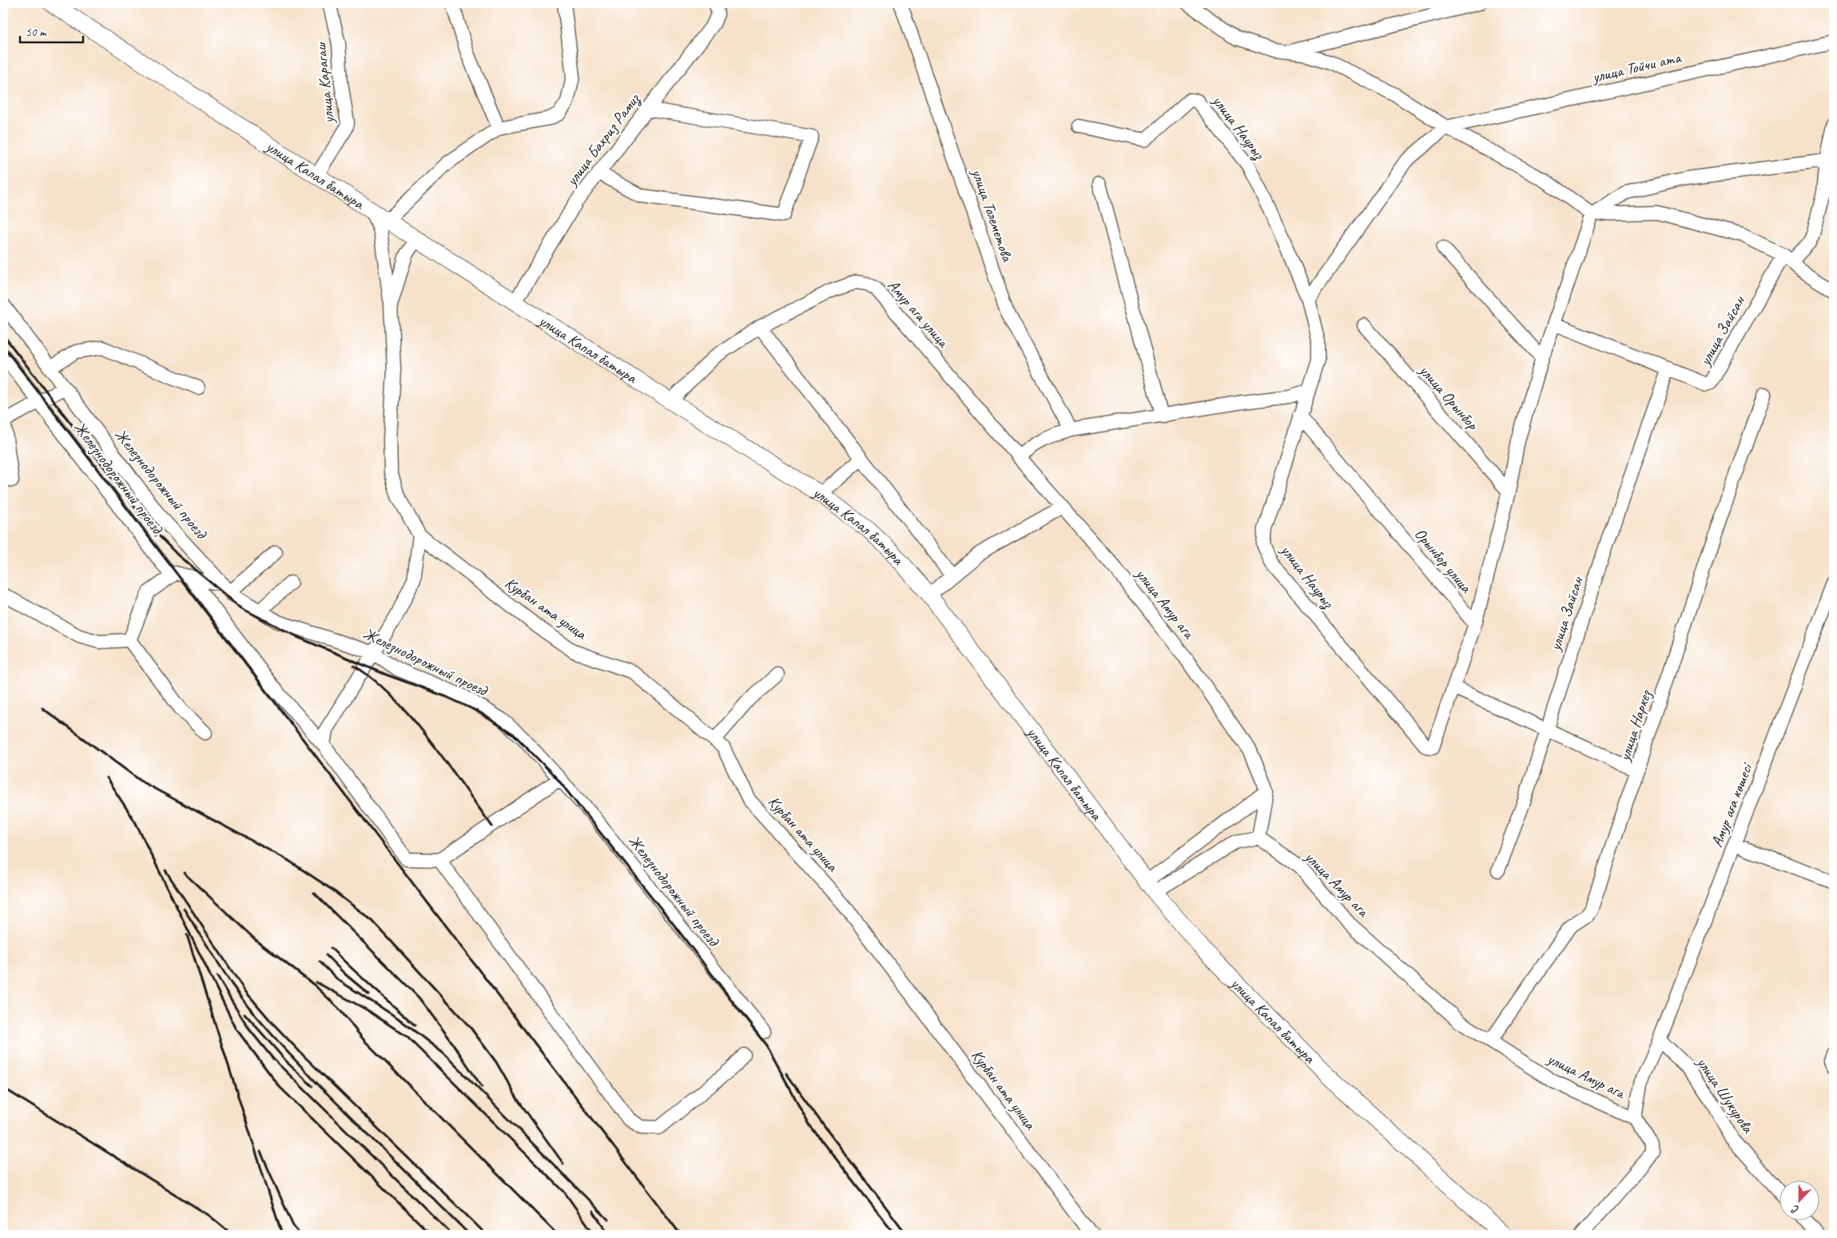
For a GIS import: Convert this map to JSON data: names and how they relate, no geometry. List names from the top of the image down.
{
  "streets": {
    "main road": ["улица Капал батыра"],
    "street": [
      "улица Тойчи ата",
      "улица Карагаш",
      "улица Наурыз",
      "улица Бахриз Рамиз",
      "улица Толеметова",
      "Амур ага улица",
      "улица Зайсан",
      "улица Орынбор",
      "Железнодорожный проезд,",
      "Железнодорожный проезд",
      "Орынбор улица",
      "улица Амур ага",
      "Курбан ата улица",
      "улица Наркез",
      "Амур аға көшесі",
      "улица Шукурова"
    ]
  },
  "crossings": [
    ["улица Карагаш", "улица Капал батыра"],
    ["улица Наурыз", "Орынбор улица"],
    ["улица Бахриз Рамиз", "улица Капал батыра"],
    ["улица Капал батыра", "Амур ага улица"],
    ["Амур ага улица", "улица Амур ага"],
    ["улица Амур ага", "улица Наркез"],
    ["Амур аға көшесі", "улица Шукурова"]
  ],
  "scale_bar": "50 m",
  "north": "bottom"
}
